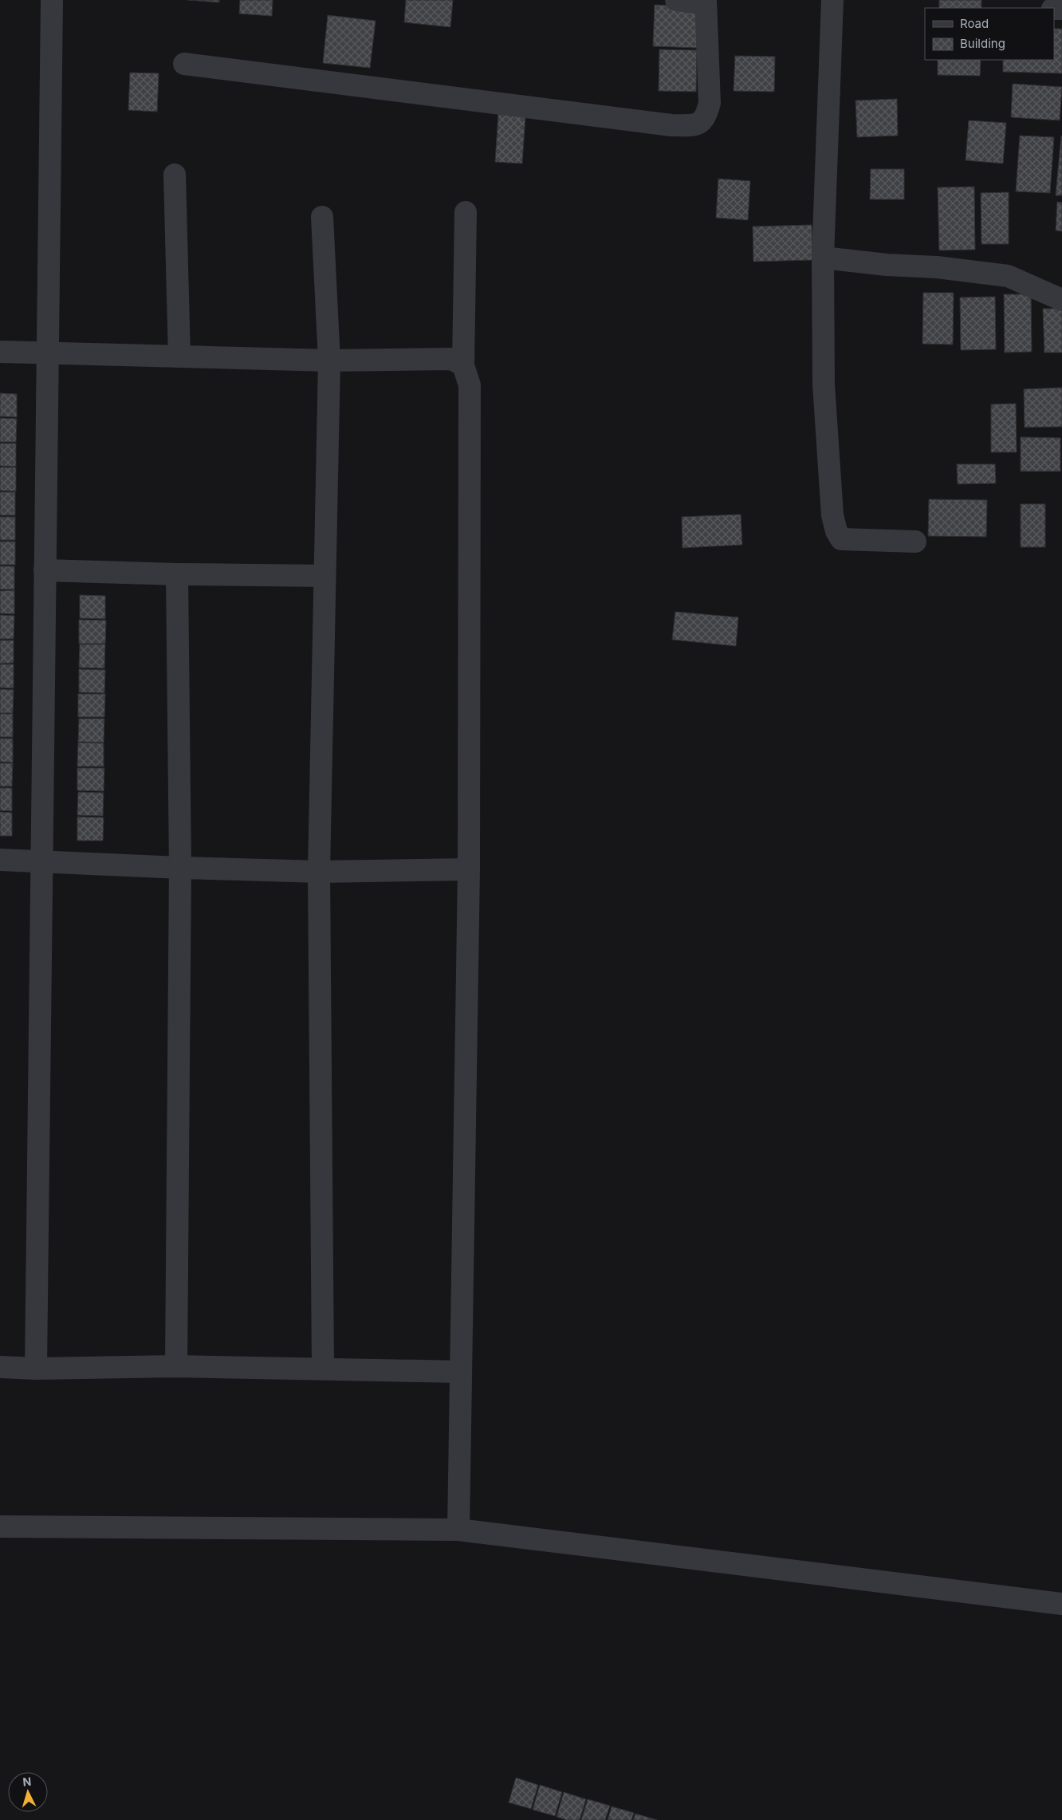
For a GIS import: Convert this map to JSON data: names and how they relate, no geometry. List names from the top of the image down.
{
  "legend": ["Road", "Building"],
  "north": "top"
}
